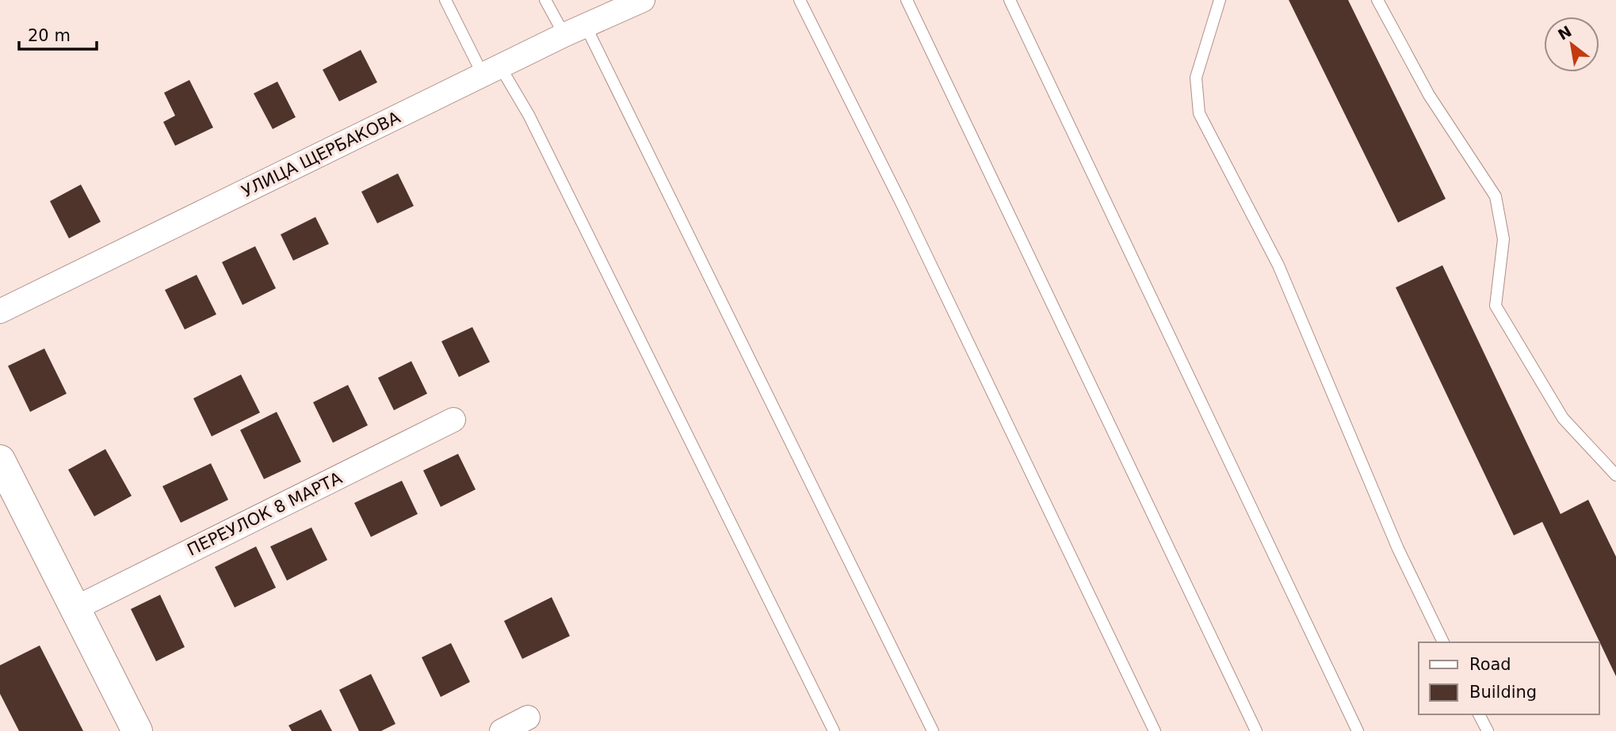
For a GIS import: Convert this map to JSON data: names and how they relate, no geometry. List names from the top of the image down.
{
  "streets": {
    "street": ["УЛИЦА ЩЕРБАКОВА", "ПЕРЕУЛОК 8 МАРТА"]
  },
  "legend": ["Road", "Building"],
  "scale_bar": "20 m",
  "north": "top left"
}
